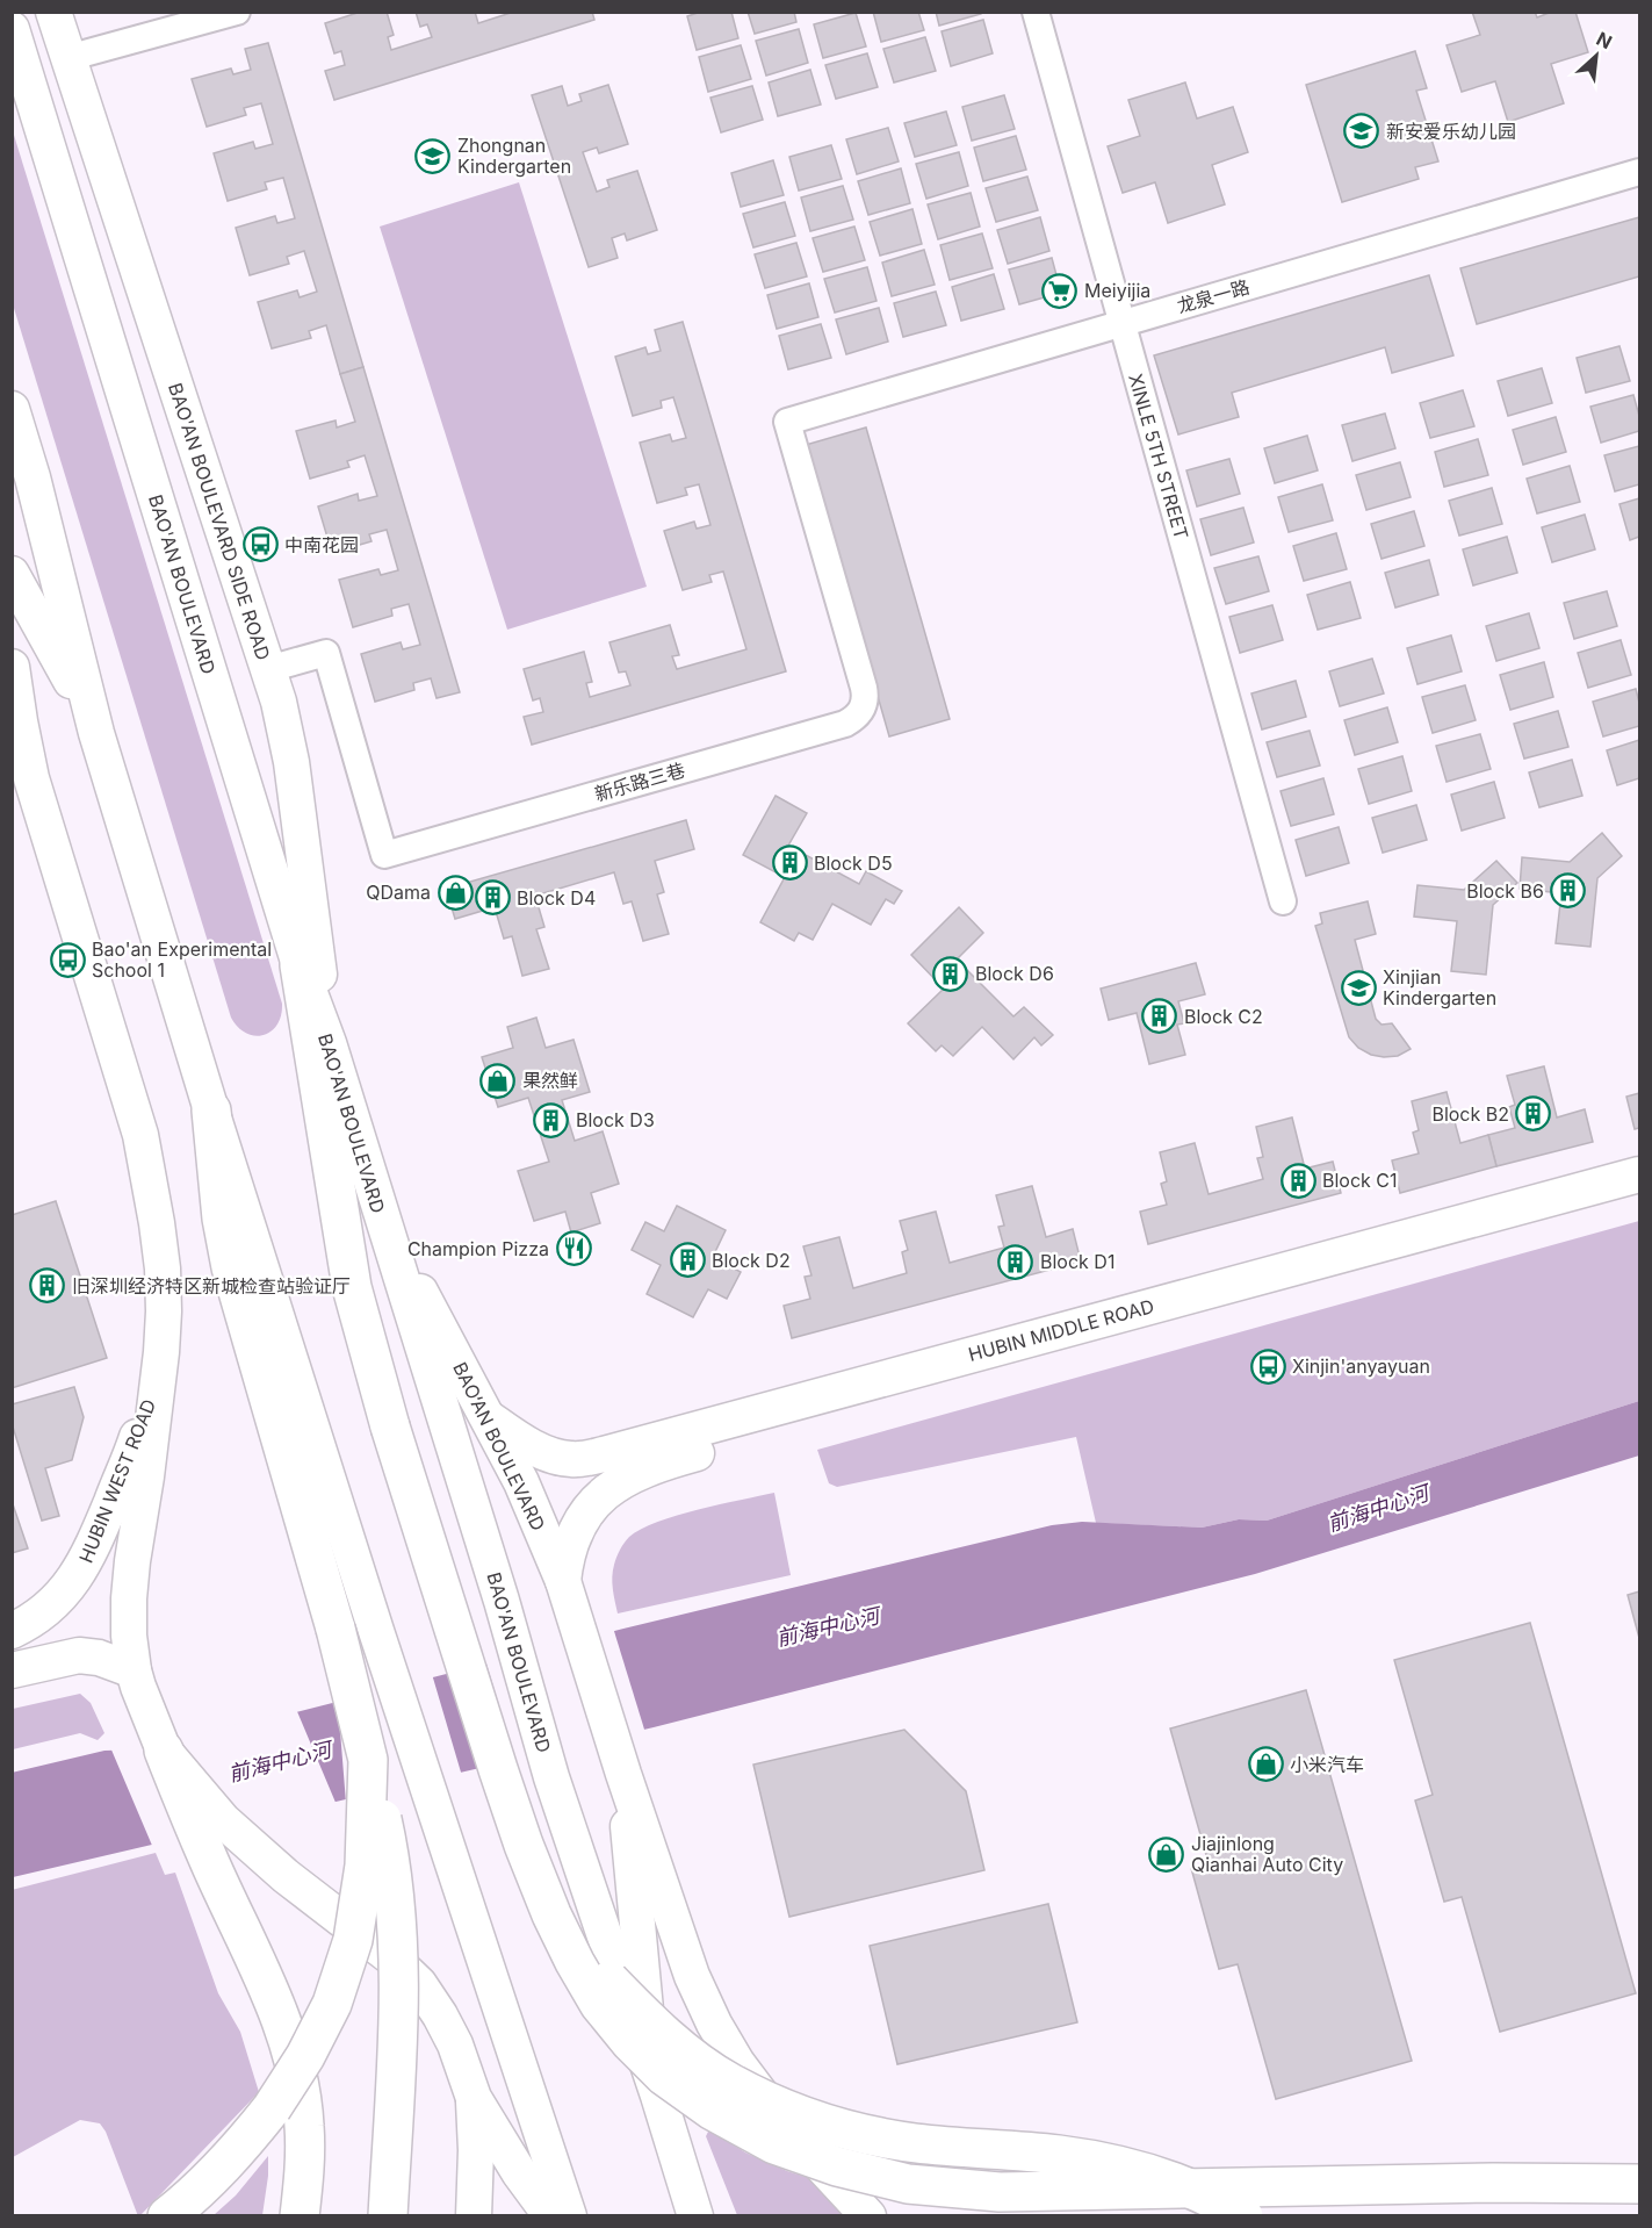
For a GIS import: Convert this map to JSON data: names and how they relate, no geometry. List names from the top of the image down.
{
  "streets": {
    "main road": [
      "BAO'AN BOULEVARD SIDE ROAD",
      "BAO'AN BOULEVARD",
      "HUBIN MIDDLE ROAD",
      "BAO‘AN BOULEVARD",
      "HUBIN WEST ROAD"
    ],
    "street": ["龙泉一路", "XINLE 5TH STREET", "新乐路三巷"]
  },
  "crossings": [
    ["龙泉一路", "XINLE 5TH STREET"],
    ["龙泉一路", "新乐路三巷"],
    ["BAO'AN BOULEVARD SIDE ROAD", "BAO'AN BOULEVARD"],
    ["BAO'AN BOULEVARD SIDE ROAD", "新乐路三巷"],
    ["BAO'AN BOULEVARD", "BAO‘AN BOULEVARD"],
    ["HUBIN MIDDLE ROAD", "BAO‘AN BOULEVARD"]
  ],
  "water": ["前海中心河"],
  "places": {
    "school or university": ["新安爱乐幼儿园", "Zhongnan Kindergarten", "Xinjian Kindergarten"],
    "supermarket": ["Meiyijia"],
    "bus stop": ["中南花园", "Bao'an Experimental School 1", "Xinjin'anyayuan"],
    "building": [
      "Block D5",
      "Block B6",
      "Block D4",
      "Block D6",
      "Block C2",
      "Block B2",
      "Block D3",
      "Block C1",
      "Block D2",
      "Block D1",
      "旧深圳经济特区新城检查站验证厅"
    ],
    "shop": [
      "QDama",
      "果然鲜",
      "小米汽车",
      "Jiajinlong Qianhai Auto City"
    ],
    "restaurant": ["Champion Pizza"]
  },
  "north": "top right"
}
